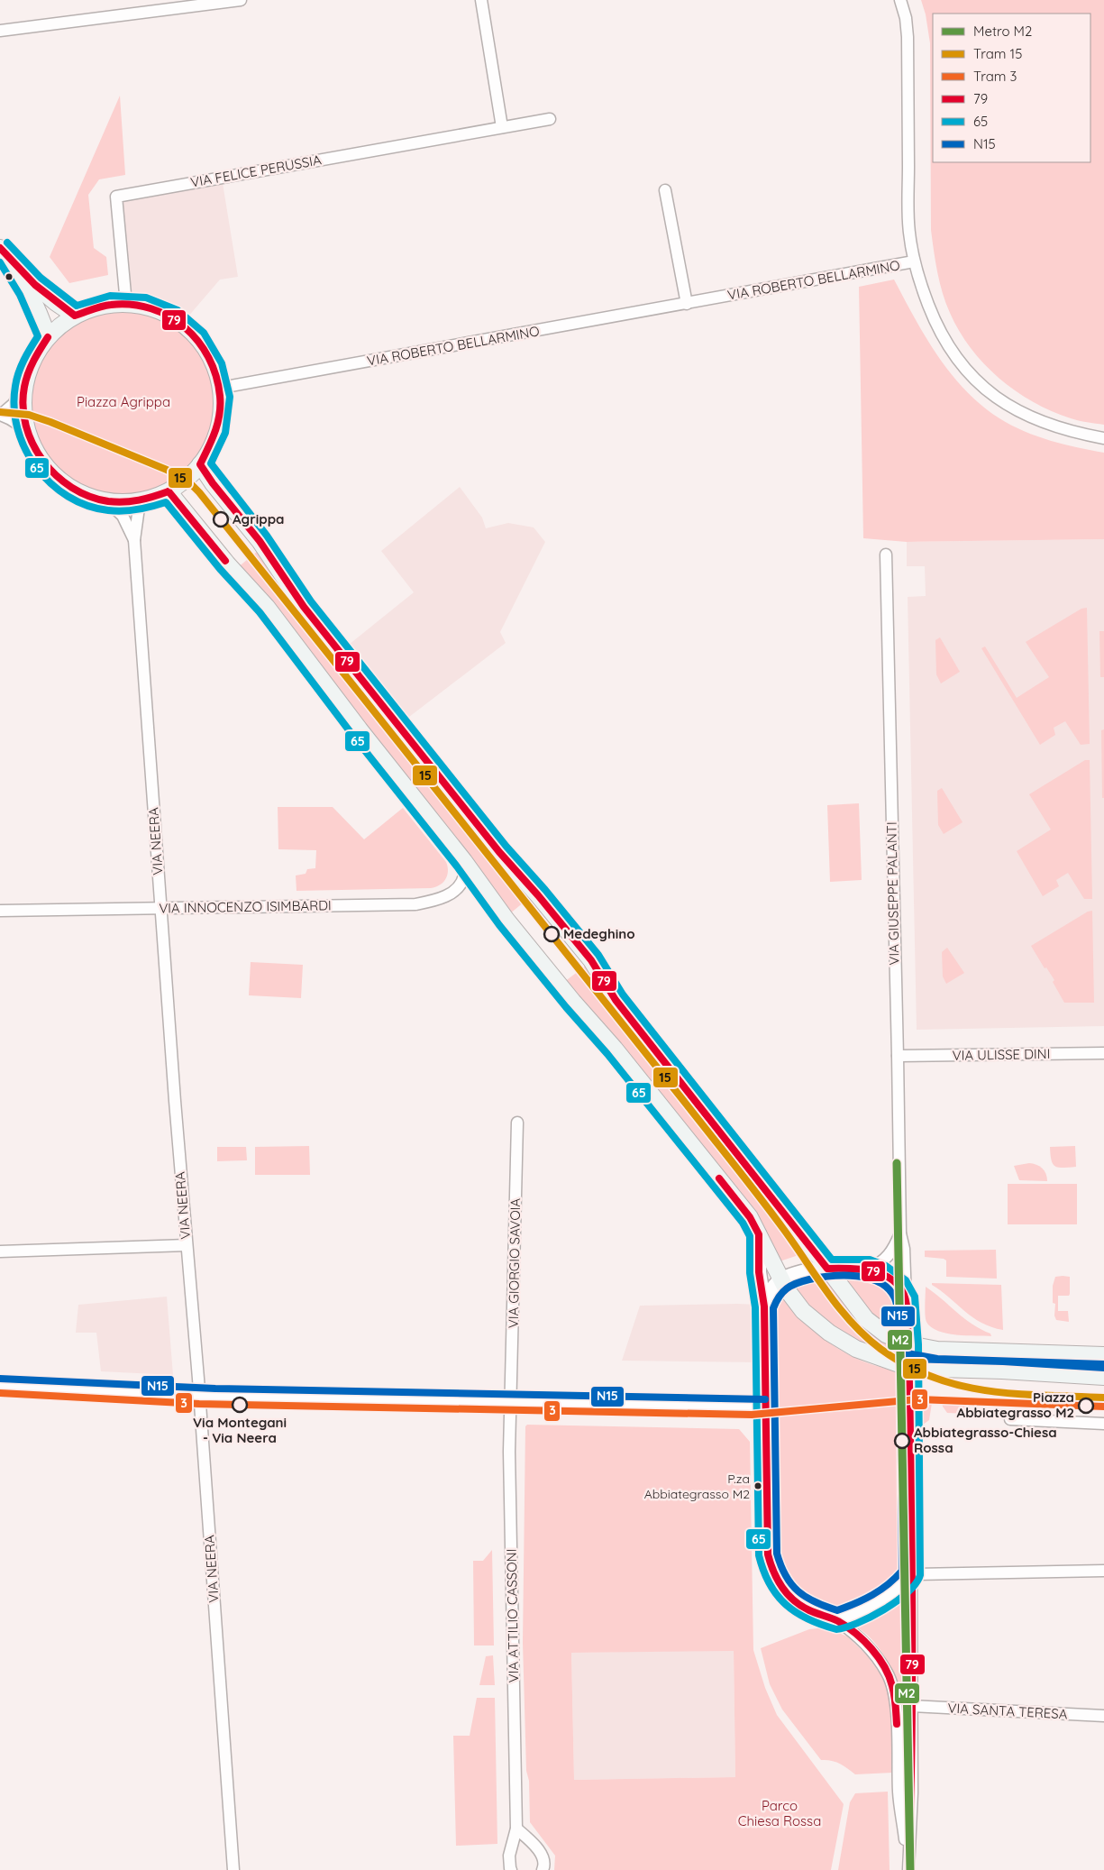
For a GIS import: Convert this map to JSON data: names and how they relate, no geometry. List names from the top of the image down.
{
  "streets": {
    "street": [
      "VIA FELICE PERUSSIA",
      "VIA ROBERTO BELLARMINO",
      "VIA NEERA",
      "VIA GIUSEPPE PALANTI",
      "VIA INNOCENZO ISIMBARDI",
      "VIA ULISSE DINI",
      "VIA GIORGIO SAVOIA",
      "VIA ATTILIO CASSONI",
      "VIA SANTA TERESA"
    ]
  },
  "crossings": [
    ["VIA NEERA", "VIA INNOCENZO ISIMBARDI"],
    ["VIA GIUSEPPE PALANTI", "VIA ULISSE DINI"],
    ["VIA GIORGIO SAVOIA", "VIA ATTILIO CASSONI"]
  ],
  "parks": ["Piazza Agrippa", "Parco Chiesa Rossa"],
  "places": [
    "Agrippa",
    "Medeghino",
    "Via Montegani - Via Neera",
    "Piazza Abbiategrasso M2",
    "Abbiategrasso-Chiesa Rossa",
    "P.za Abbiategrasso M2"
  ],
  "lines": [
    "transit line 65",
    "transit line 79",
    "tram line 15",
    "metro line M2",
    "transit line N15",
    "tram line 3"
  ],
  "legend": [
    "Metro M2",
    "Tram 15",
    "Tram 3",
    "79",
    "65",
    "N15"
  ]
}
